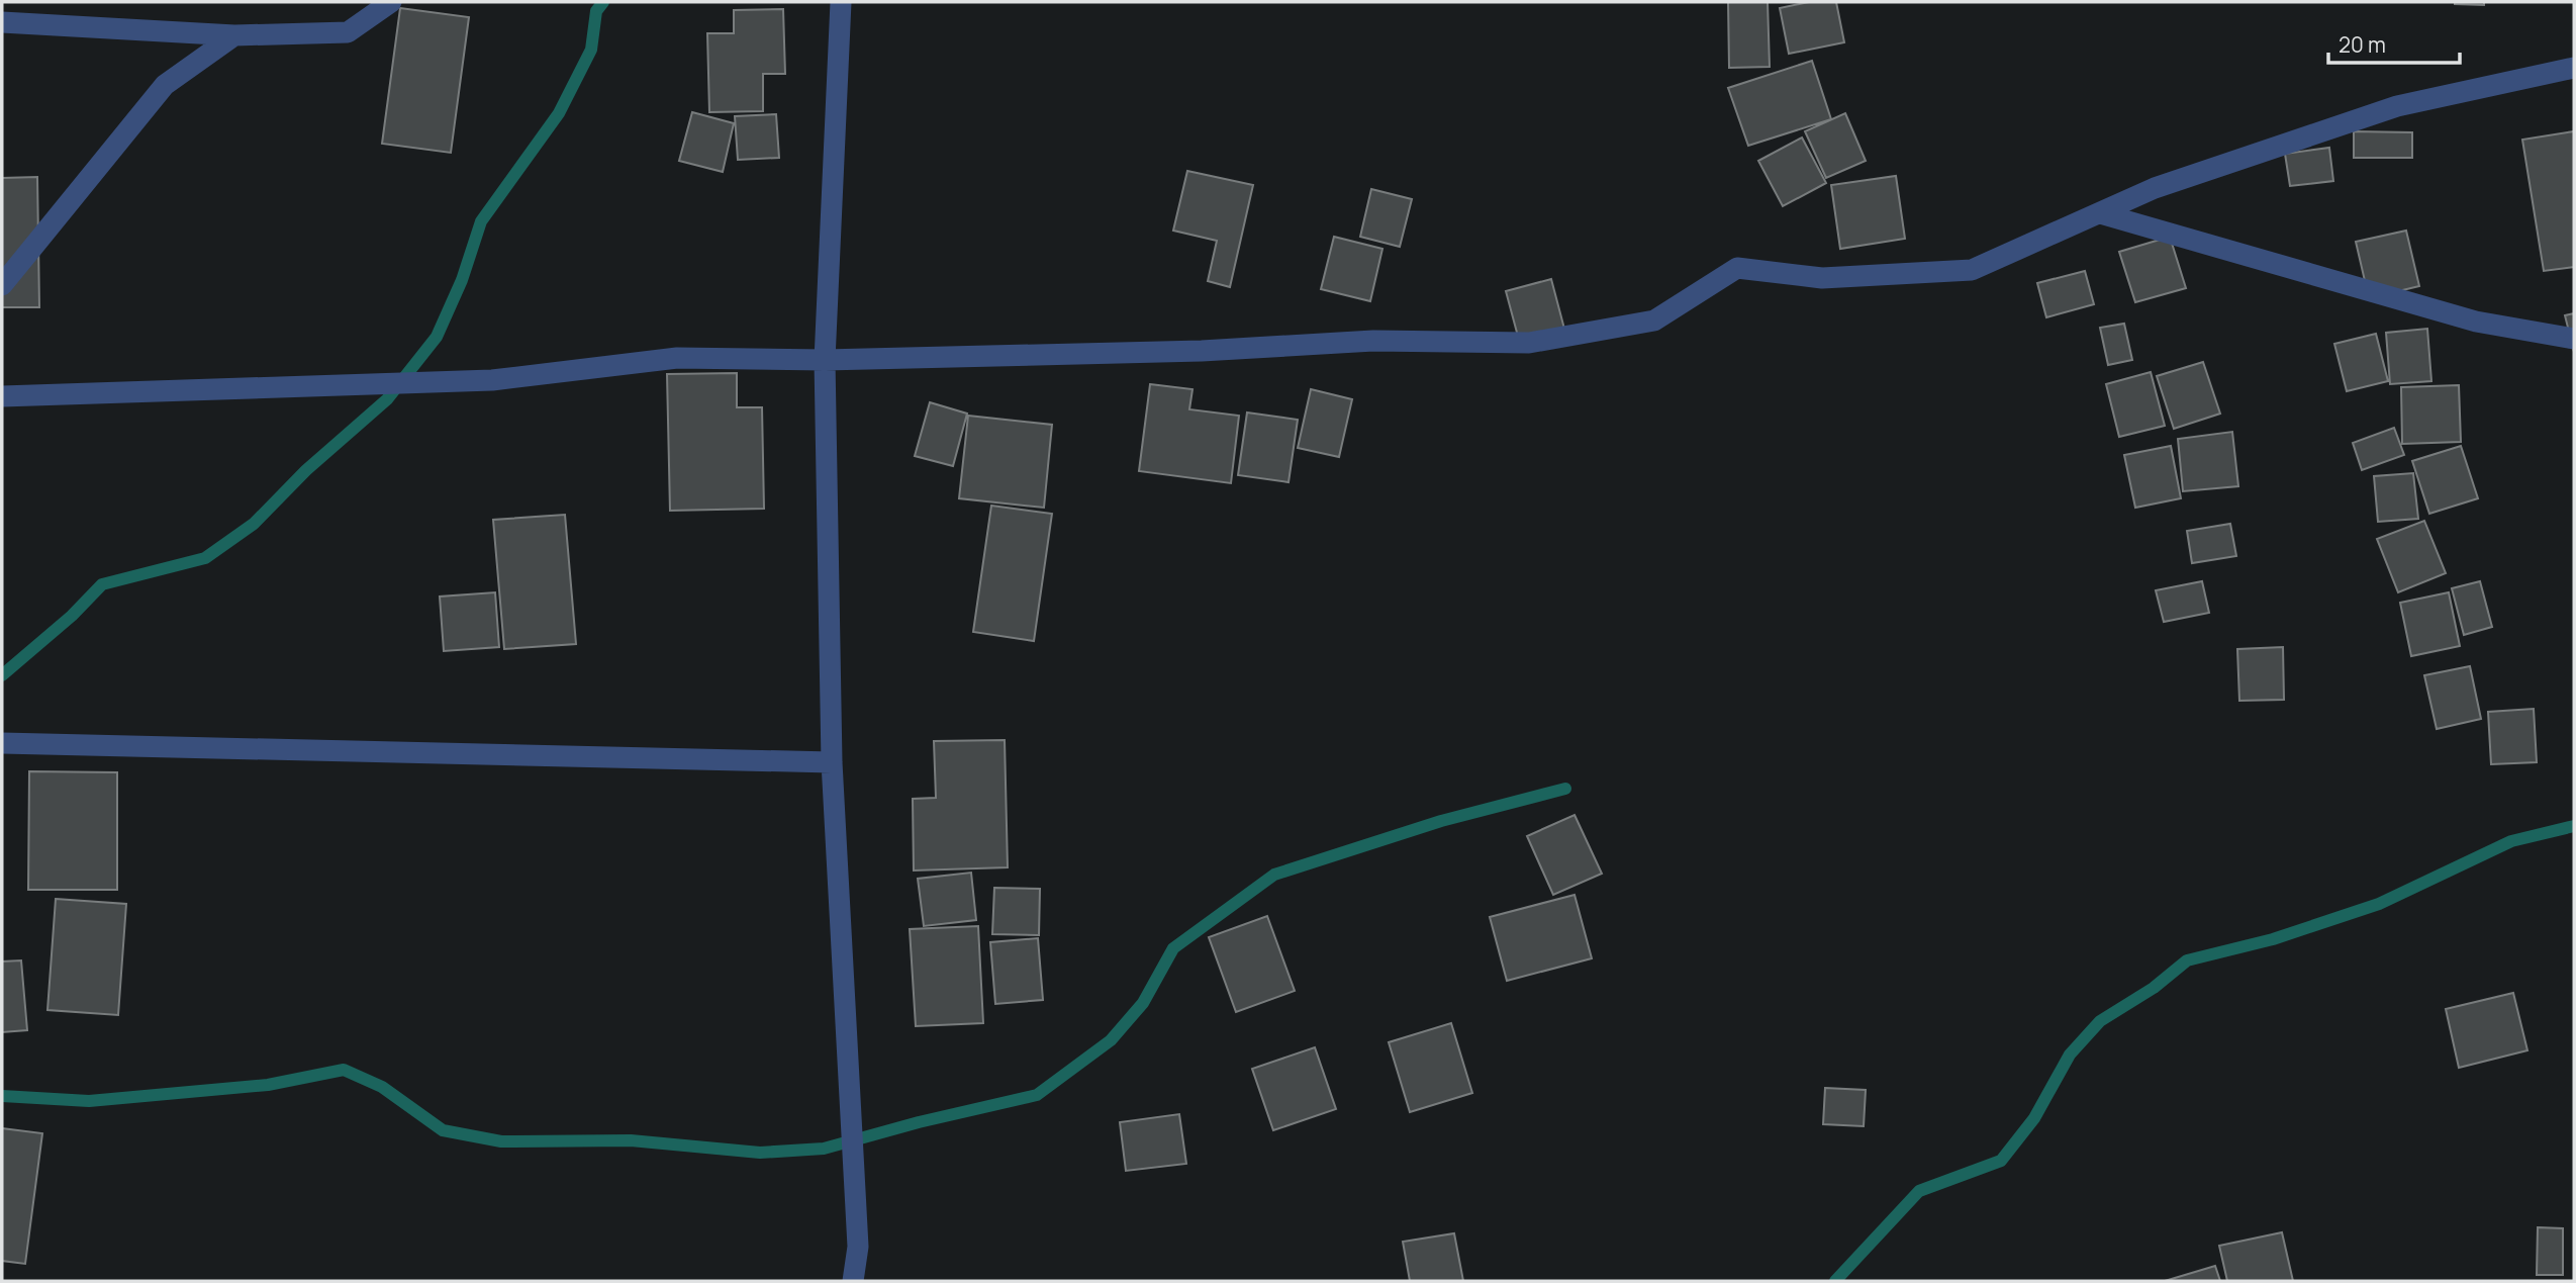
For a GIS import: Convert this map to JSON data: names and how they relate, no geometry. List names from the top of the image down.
{
  "scale_bar": "20 m"
}
